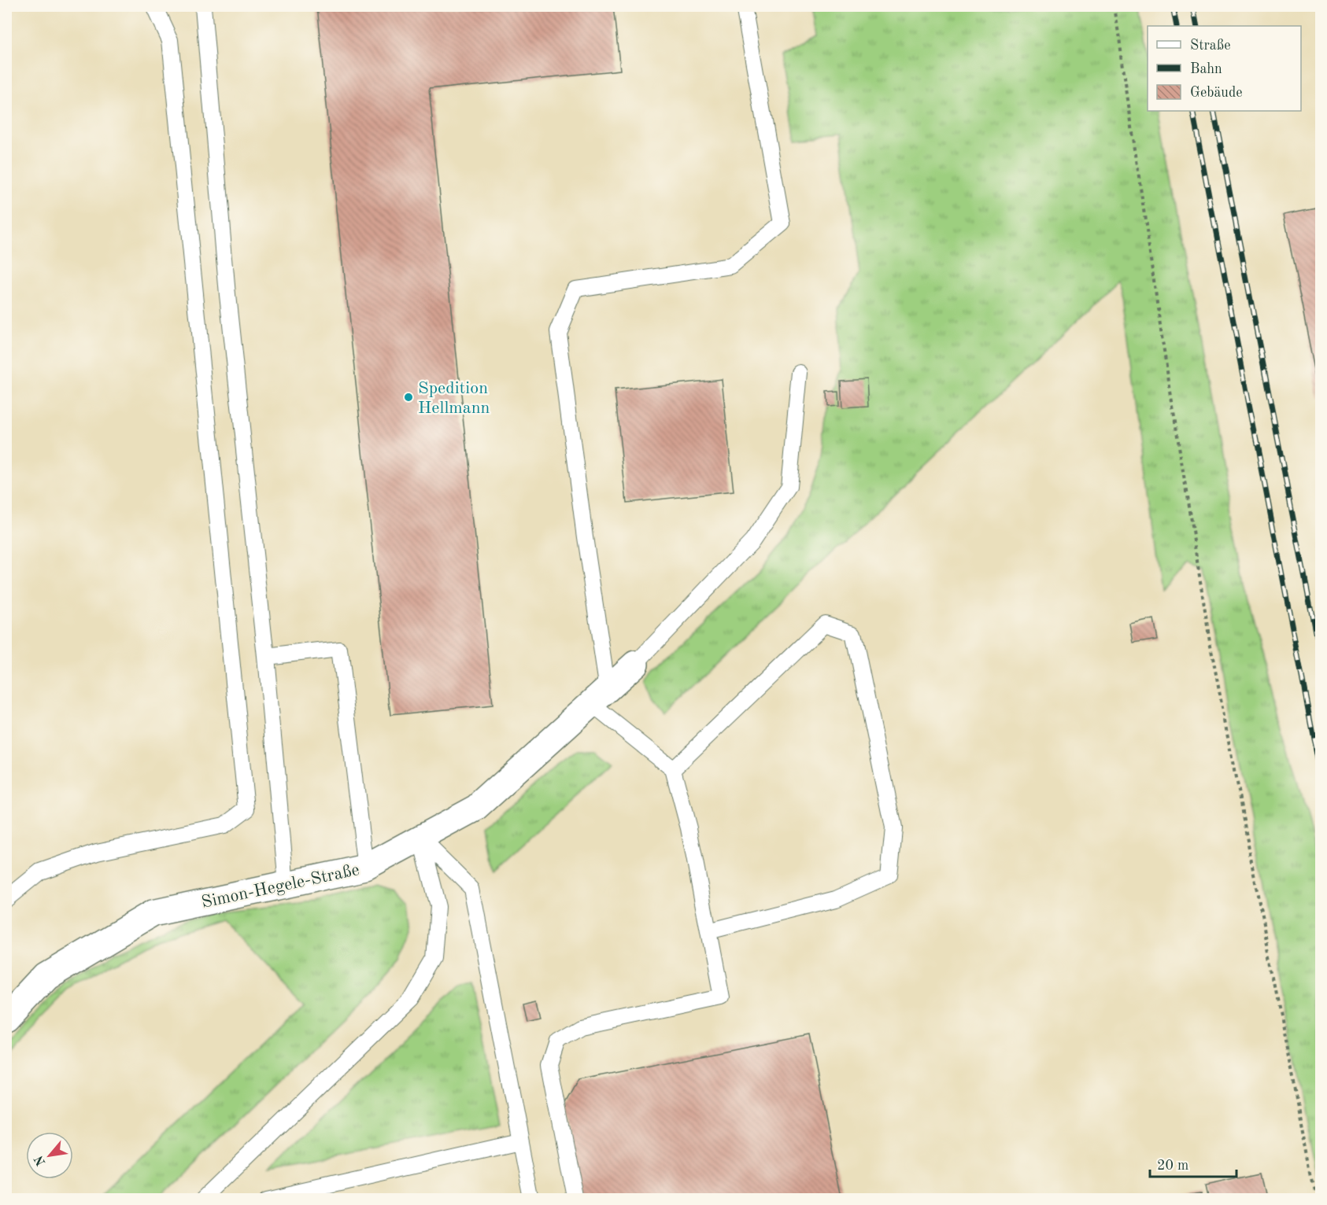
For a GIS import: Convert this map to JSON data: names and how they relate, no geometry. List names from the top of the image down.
{
  "streets": {
    "street": ["Simon-Hegele-Straße"]
  },
  "places": ["Spedition Hellmann"],
  "legend": ["Straße", "Bahn", "Gebäude"],
  "scale_bar": "20 m",
  "north": "bottom left"
}
